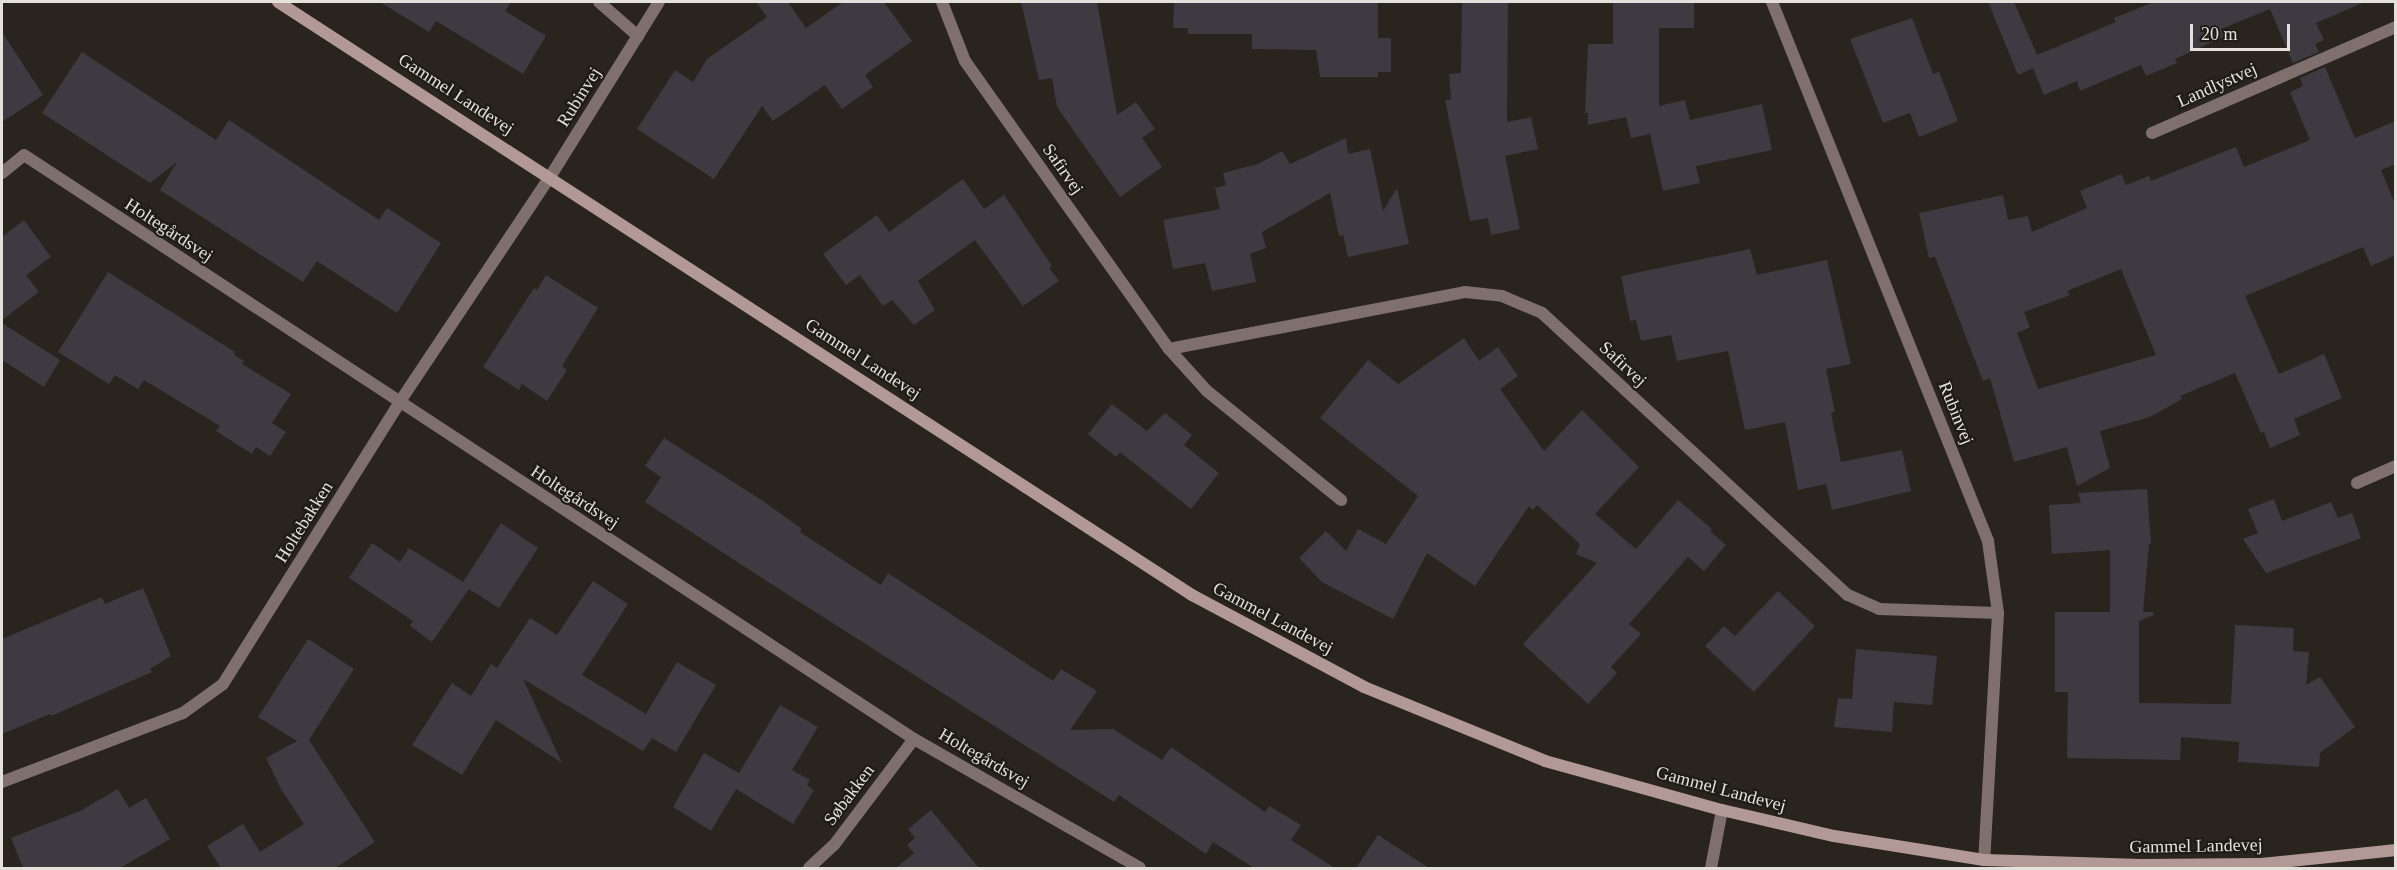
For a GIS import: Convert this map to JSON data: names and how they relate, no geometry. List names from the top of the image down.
{
  "streets": {
    "street": [
      "Landlystvej",
      "Gammel Landevej",
      "Rubinvej",
      "Safirvej",
      "Holtegårdsvej",
      "Holtebakken",
      "Søbakken"
    ]
  },
  "crossings": [
    ["Gammel Landevej", "Rubinvej"],
    ["Gammel Landevej", "Holtebakken"],
    ["Rubinvej", "Safirvej"],
    ["Rubinvej", "Holtebakken"],
    ["Holtegårdsvej", "Holtebakken"],
    ["Holtegårdsvej", "Søbakken"]
  ],
  "scale_bar": "20 m"
}
